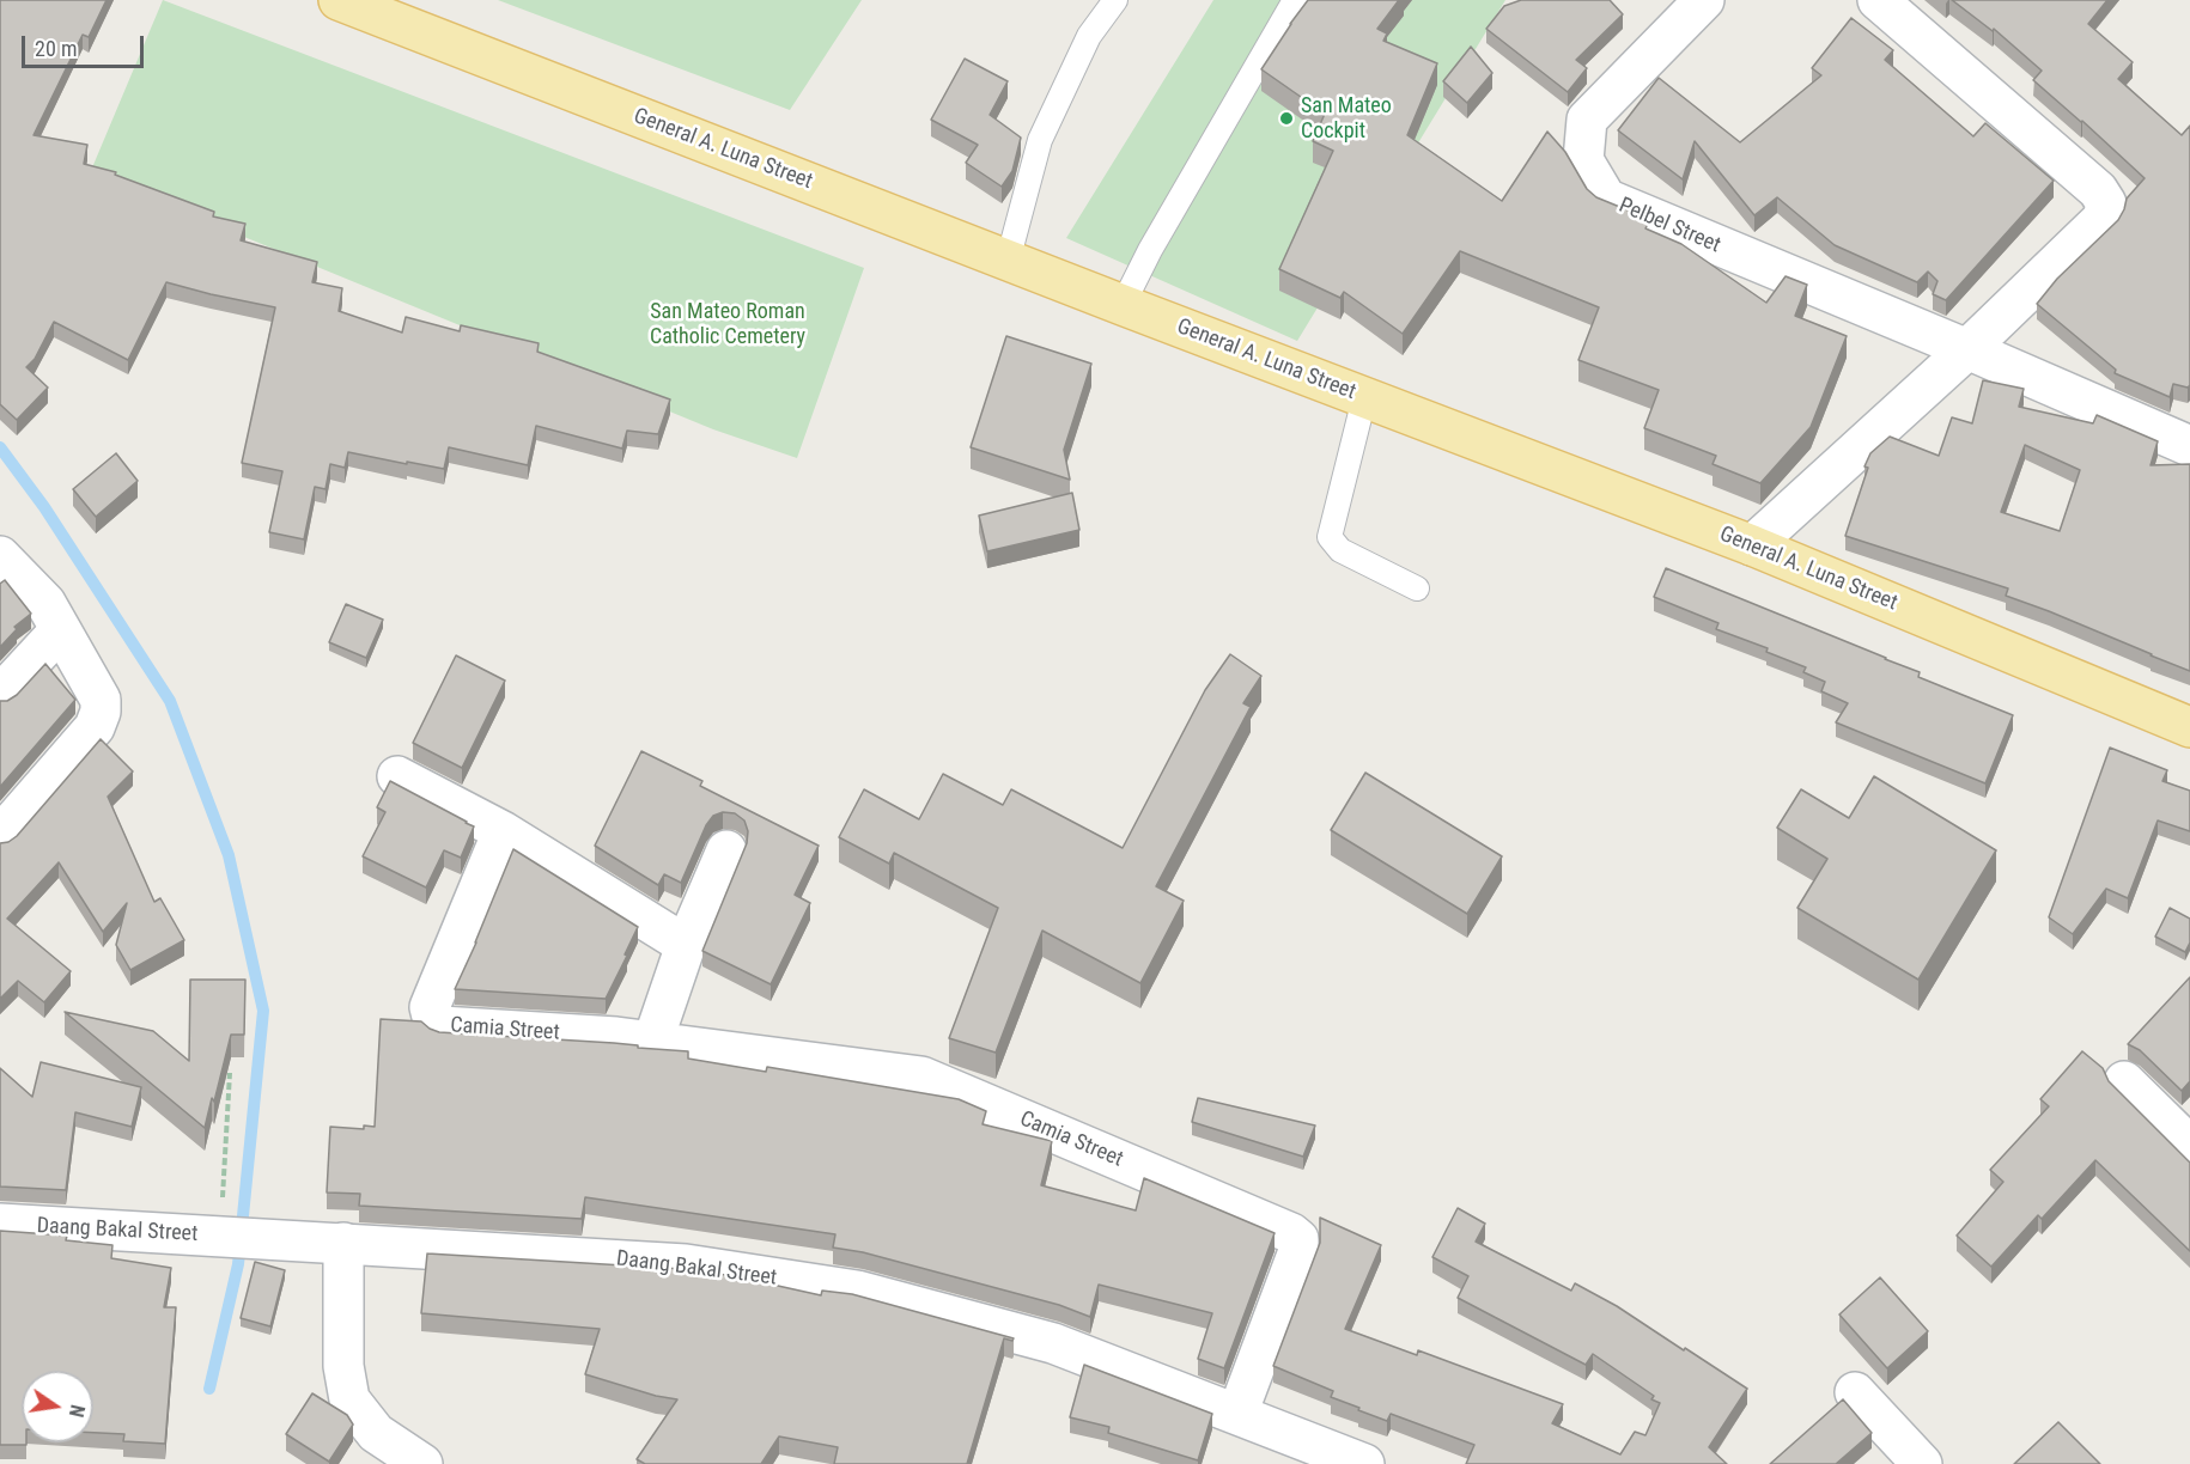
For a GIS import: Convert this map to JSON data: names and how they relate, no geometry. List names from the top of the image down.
{
  "streets": {
    "main road": ["General A. Luna Street"],
    "street": ["Pelbel Street", "Camia Street", "Daang Bakal Street"]
  },
  "crossings": [
    ["Camia Street", "Daang Bakal Street"]
  ],
  "parks": ["San Mateo Roman Catholic Cemetery"],
  "places": ["San Mateo Cockpit"],
  "scale_bar": "20 m",
  "north": "right"
}
